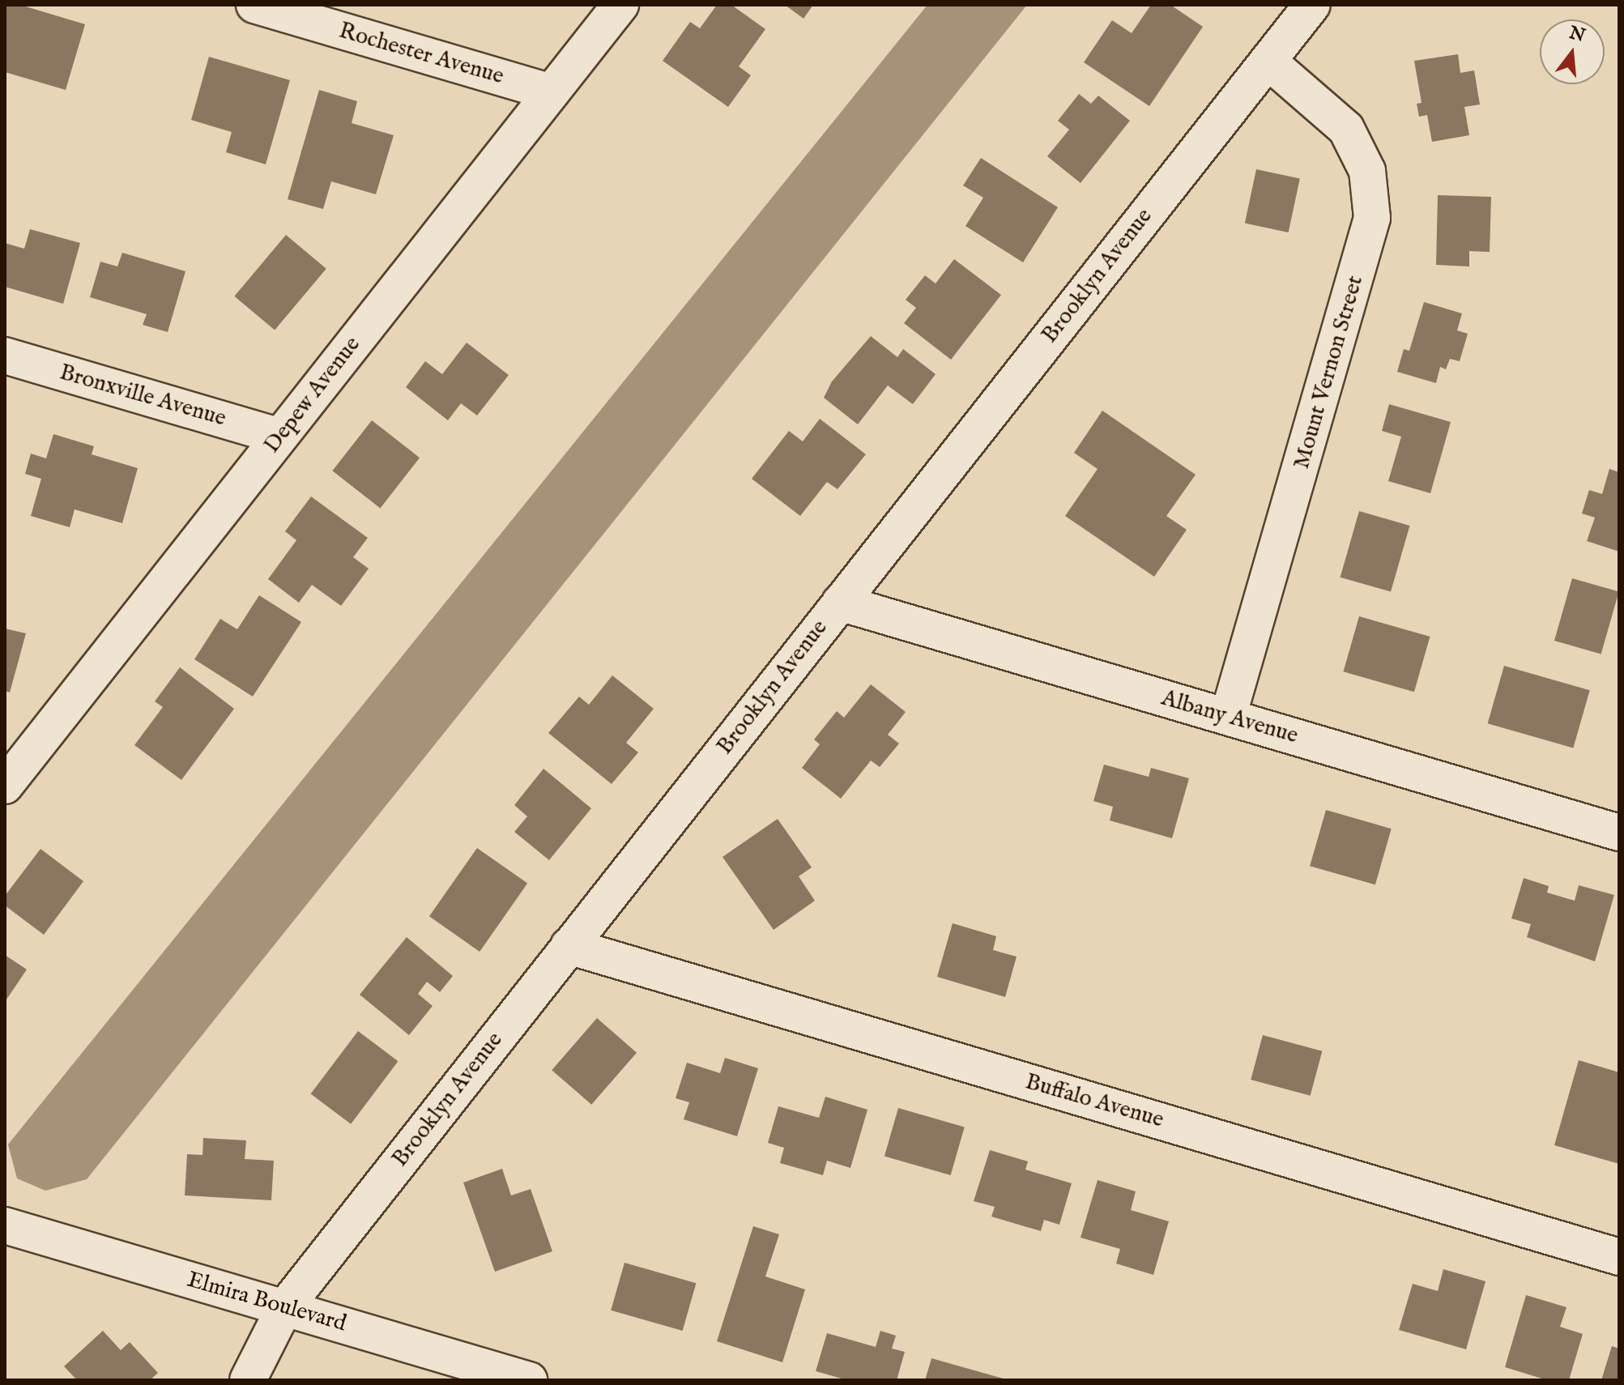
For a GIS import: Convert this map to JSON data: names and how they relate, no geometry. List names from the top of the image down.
{
  "streets": {
    "street": [
      "Rochester Avenue",
      "Brooklyn Avenue",
      "Mount Vernon Street",
      "Depew Avenue",
      "Bronxville Avenue",
      "Albany Avenue",
      "Buffalo Avenue",
      "Elmira Boulevard"
    ]
  },
  "crossings": [
    ["Rochester Avenue", "Depew Avenue"],
    ["Brooklyn Avenue", "Mount Vernon Street"],
    ["Brooklyn Avenue", "Albany Avenue"],
    ["Brooklyn Avenue", "Buffalo Avenue"],
    ["Brooklyn Avenue", "Elmira Boulevard"],
    ["Mount Vernon Street", "Albany Avenue"],
    ["Depew Avenue", "Bronxville Avenue"]
  ],
  "north": "top"
}
